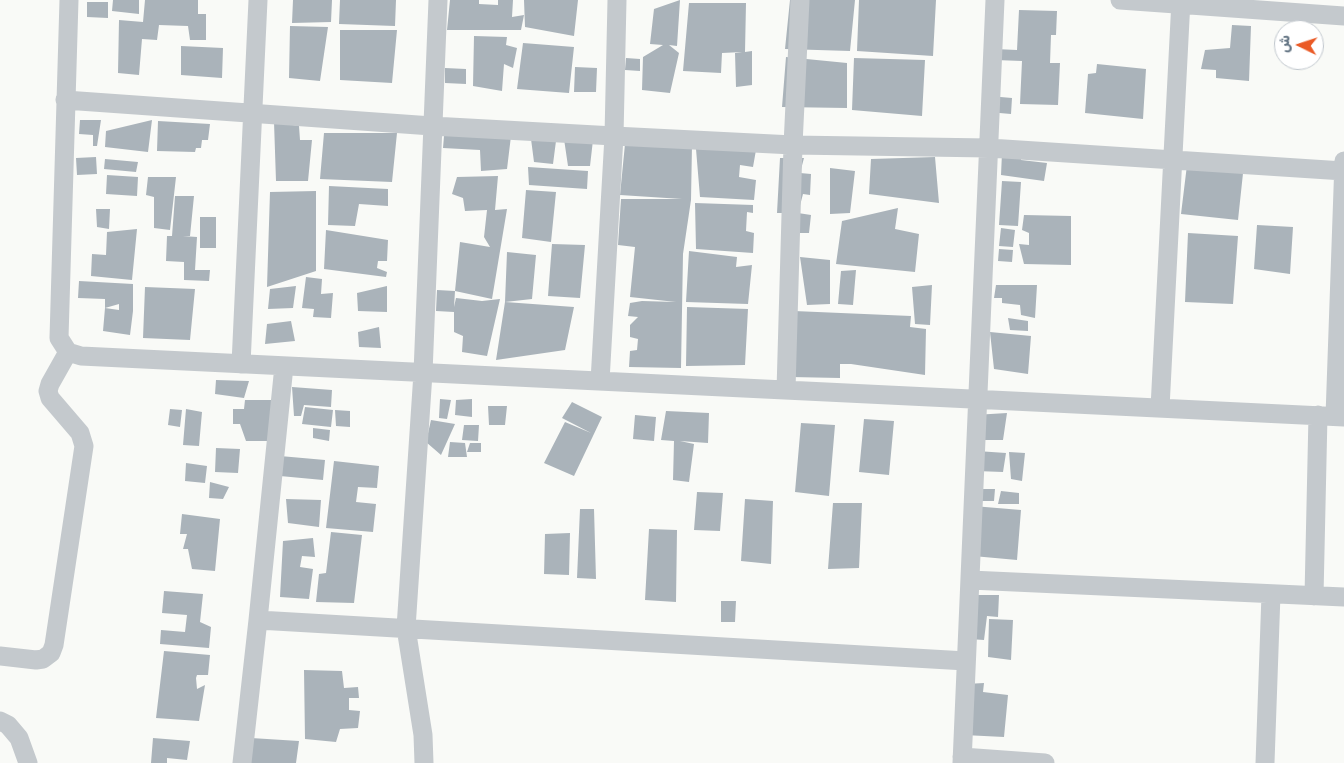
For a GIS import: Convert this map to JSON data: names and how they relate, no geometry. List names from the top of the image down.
{
  "north": "left"
}
